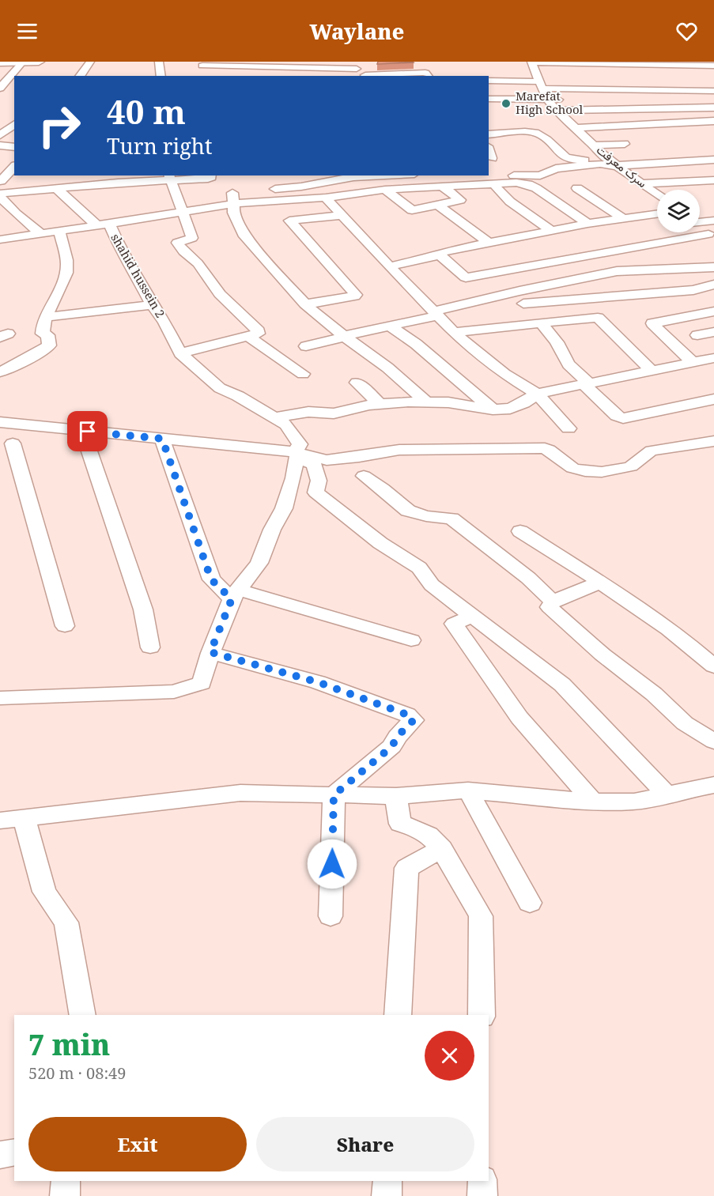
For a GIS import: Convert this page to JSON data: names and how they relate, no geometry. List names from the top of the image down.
{
  "streets": {
    "street": ["سرک معرفت", "shahid hussein 2"]
  },
  "places": ["Marefat High School"],
  "page": {
    "header": "Waylane",
    "turn": ["40 m", "Turn right"],
    "heading": ["7 min", "520 m · 08:49"],
    "buttons": ["Exit", "Share"]
  }
}
